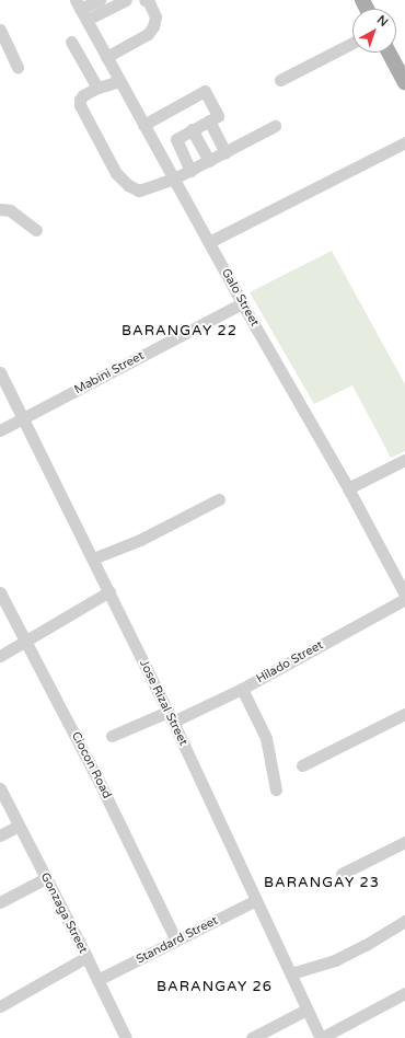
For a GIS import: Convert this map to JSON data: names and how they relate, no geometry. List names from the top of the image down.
{
  "streets": {
    "street": [
      "Galo Street",
      "Mabini Street",
      "Hilado Street",
      "Jose Rizal Street",
      "Ciocon Road",
      "Gonzaga Street",
      "Standard Street"
    ]
  },
  "crossings": [
    ["Galo Street", "Mabini Street"],
    ["Mabini Street", "Jose Rizal Street"],
    ["Hilado Street", "Jose Rizal Street"],
    ["Jose Rizal Street", "Standard Street"],
    ["Ciocon Road", "Standard Street"],
    ["Gonzaga Street", "Standard Street"]
  ],
  "districts": ["BARANGAY 22", "BARANGAY 23", "BARANGAY 26"],
  "north": "top right"
}
